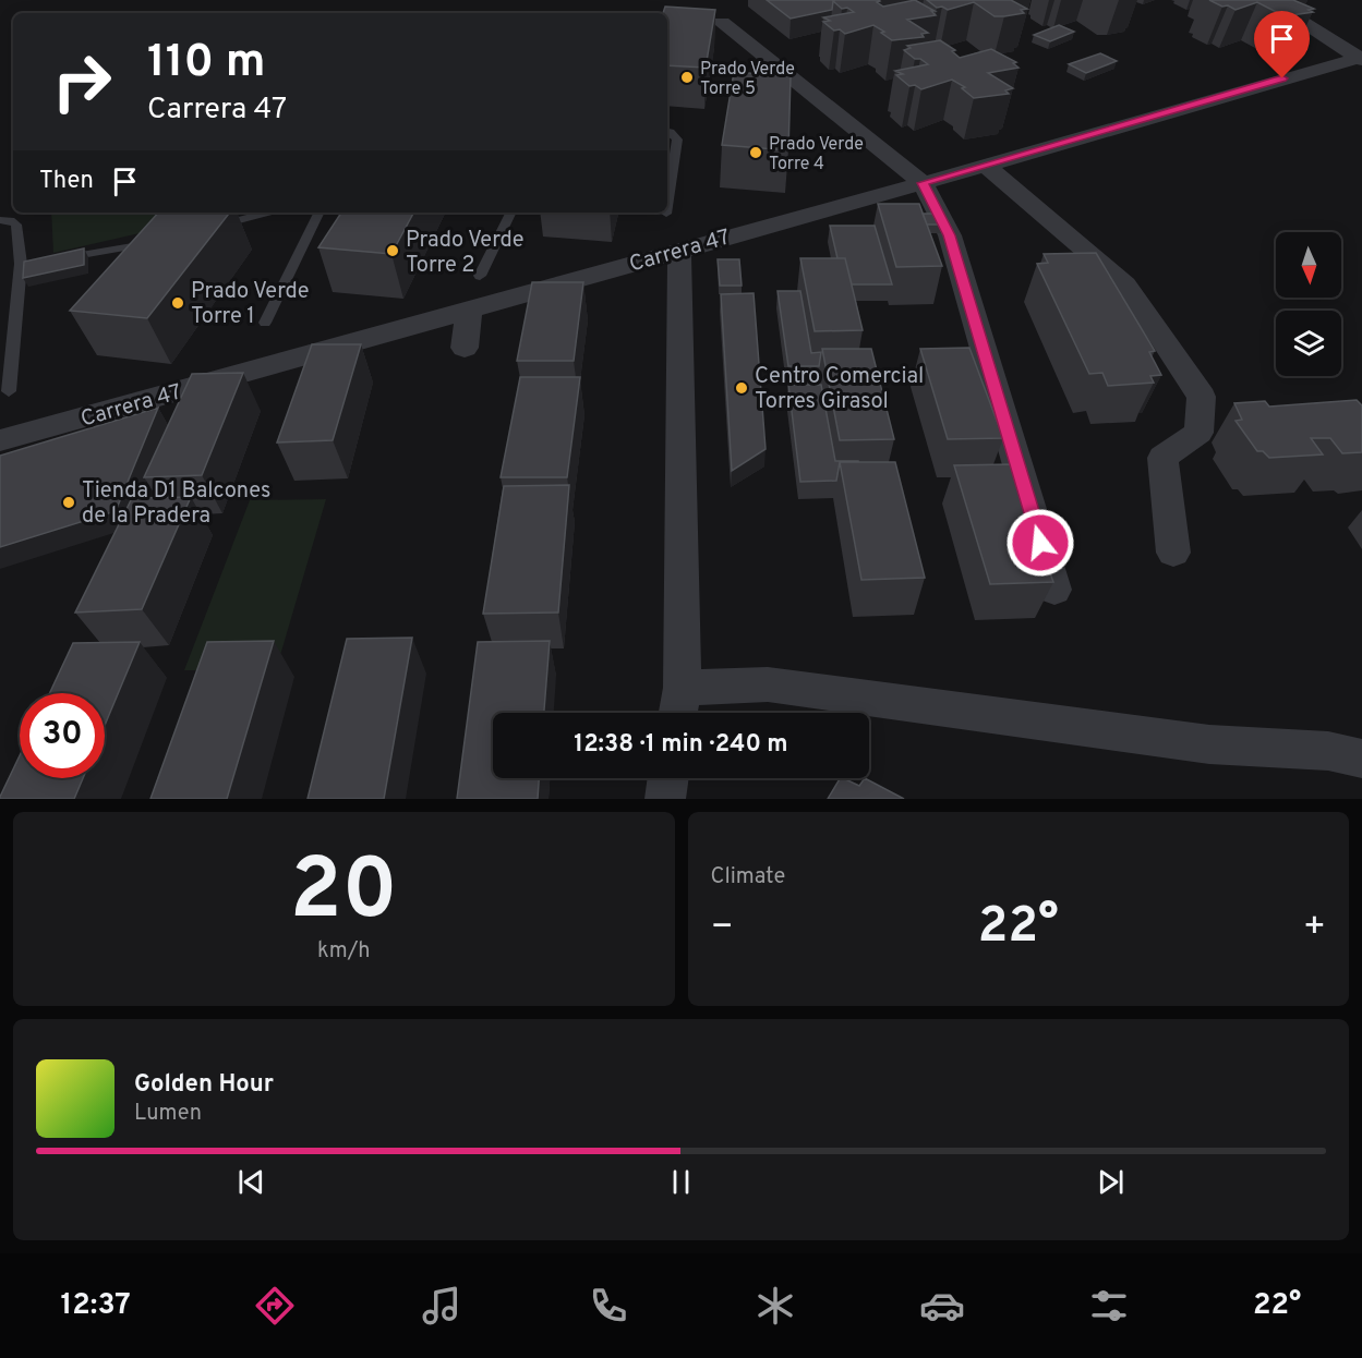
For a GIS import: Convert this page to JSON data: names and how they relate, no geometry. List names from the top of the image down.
{
  "streets": {
    "street": ["Carrera 47"]
  },
  "places": [
    "Prado Verde Torre 5",
    "Prado Verde Torre 4",
    "Prado Verde Torre 2",
    "Prado Verde Torre 1",
    "Centro Comercial Torres Girasol",
    "Tienda D1 Balcones de la Pradera"
  ],
  "north": "bottom",
  "page": {
    "turn": ["110 m", "Carrera 47"],
    "then": "Then",
    "limit": "30",
    "trip": "12:38 · 1 min · 240 m",
    "tile": [
      ["20", "km/h"],
      "Climate"
    ],
    "heat": ["−", "22°", "+"],
    "song": ["Golden Hour", "Lumen"],
    "tabs": ["12:37", "22°"]
  }
}
